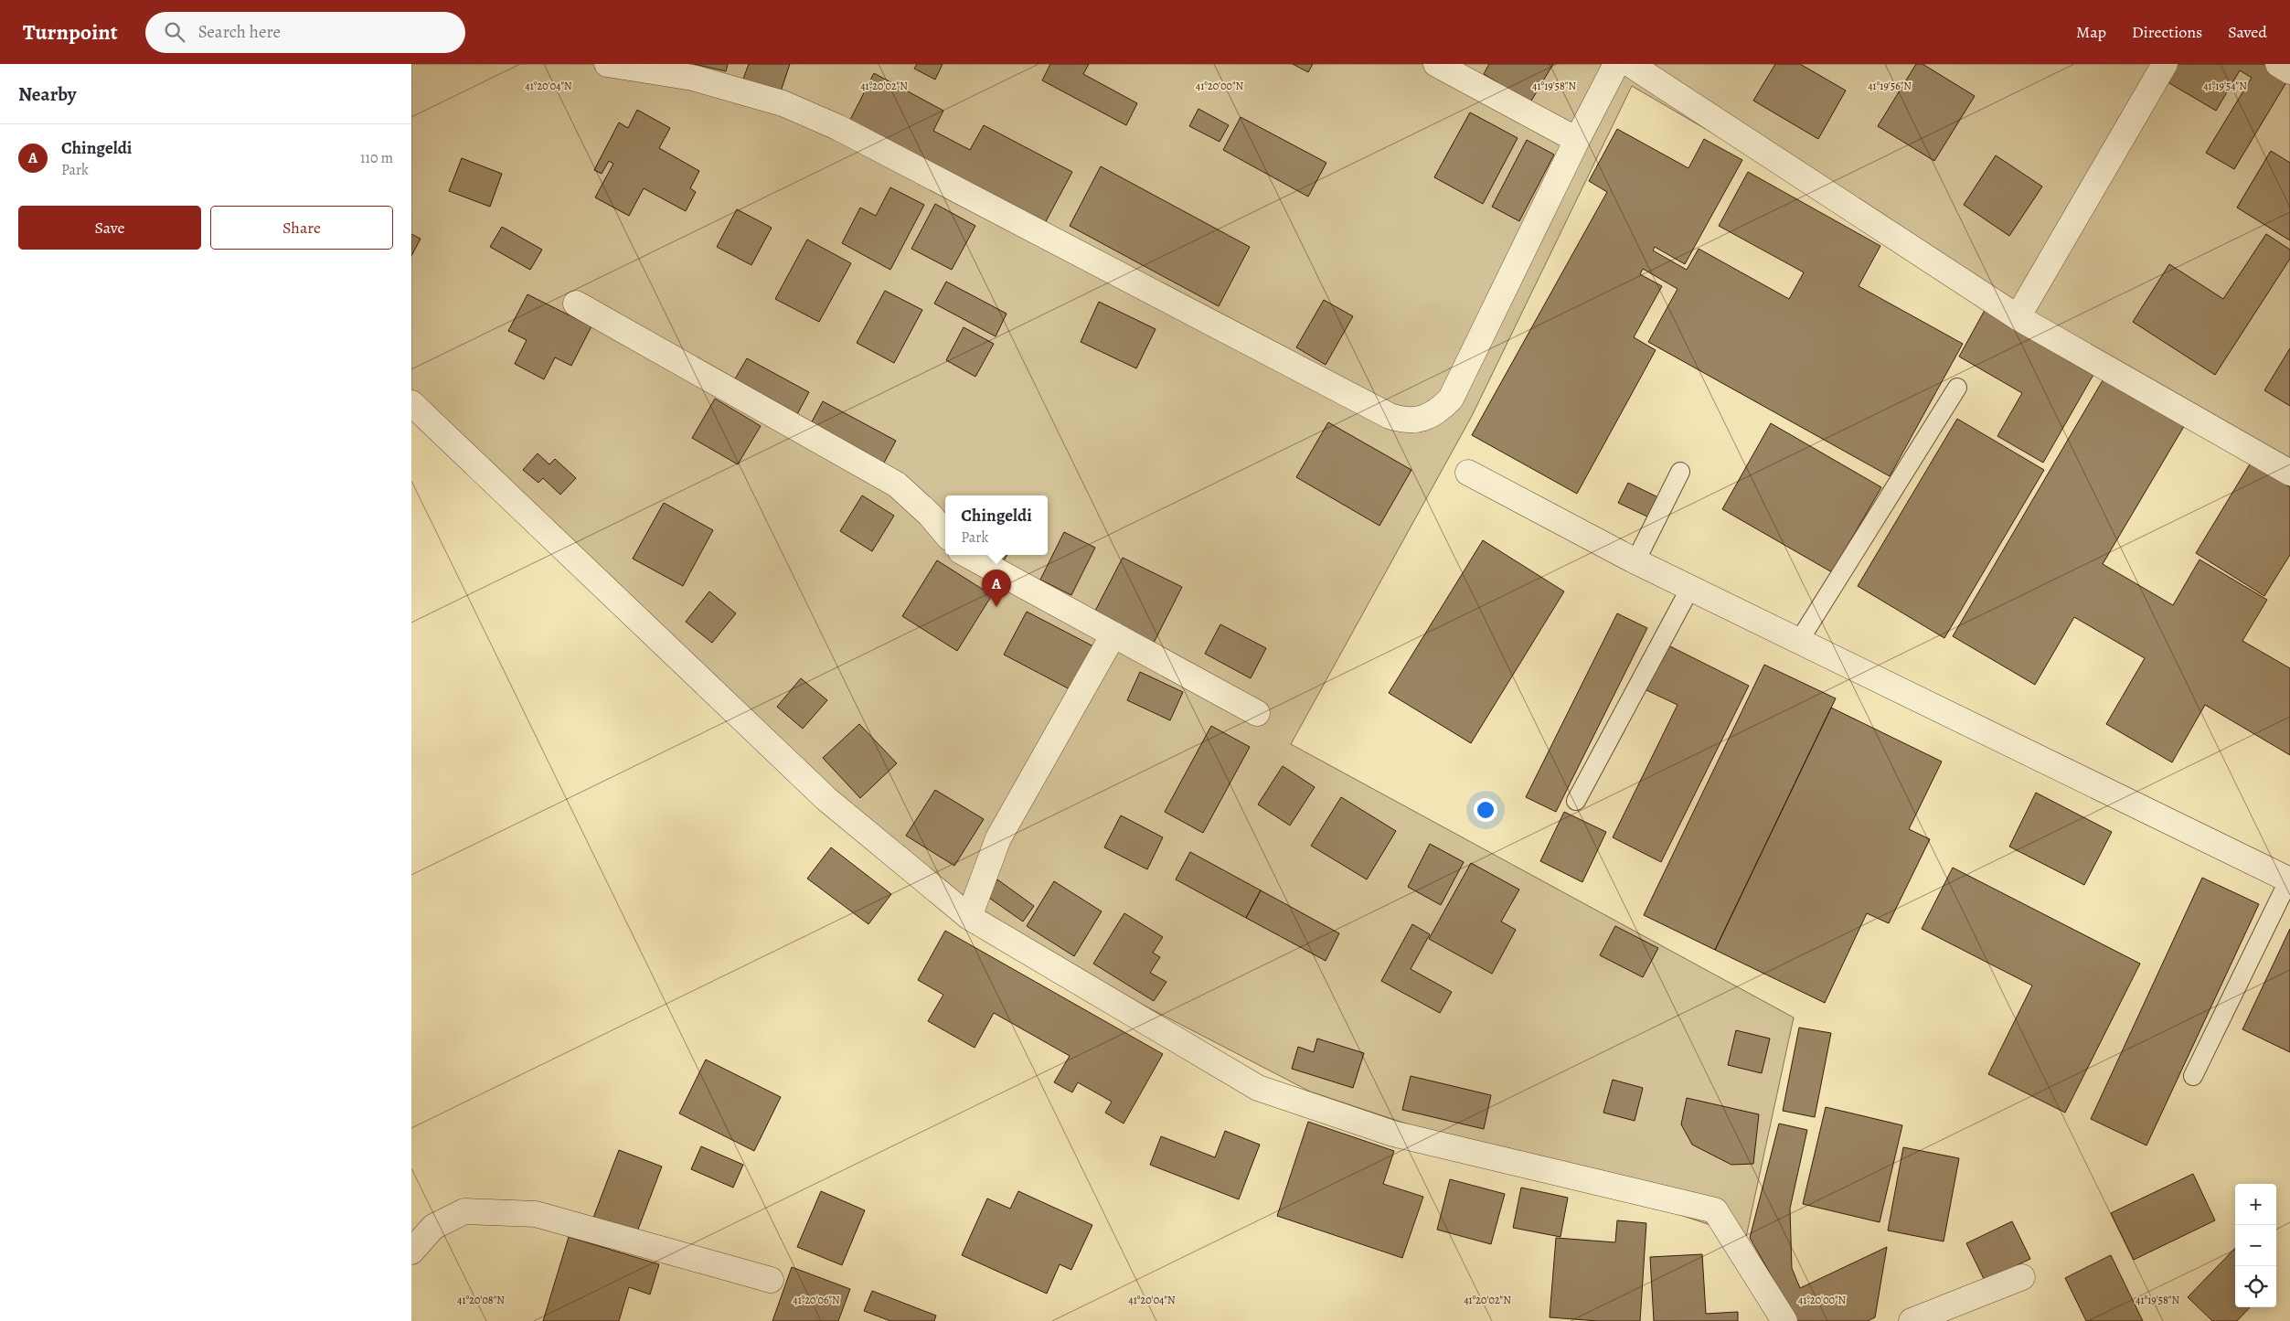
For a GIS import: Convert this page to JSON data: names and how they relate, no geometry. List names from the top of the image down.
{
  "page": {
    "header": "Turnpoint",
    "search": "Search here",
    "nav": ["Map", "Directions", "Saved"],
    "heading": "Nearby",
    "list": [
      {
        "mark": "A",
        "name": "Chingeldi",
        "note": "Park",
        "value": "110 m"
      }
    ],
    "buttons": ["Save", "Share"],
    "popup": ["Chingeldi", "Park"],
    "pins": "A",
    "map_buttons": ["+", "−"]
  },
  "coordinates": [
    "41°20'02\"N",
    "41°20'00\"N",
    "41°19'56\"N",
    "41°20'04\"N",
    "41°19'58\"N",
    "41°19'54\"N",
    "41°20'08\"N",
    "41°20'06\"N"
  ]
}
